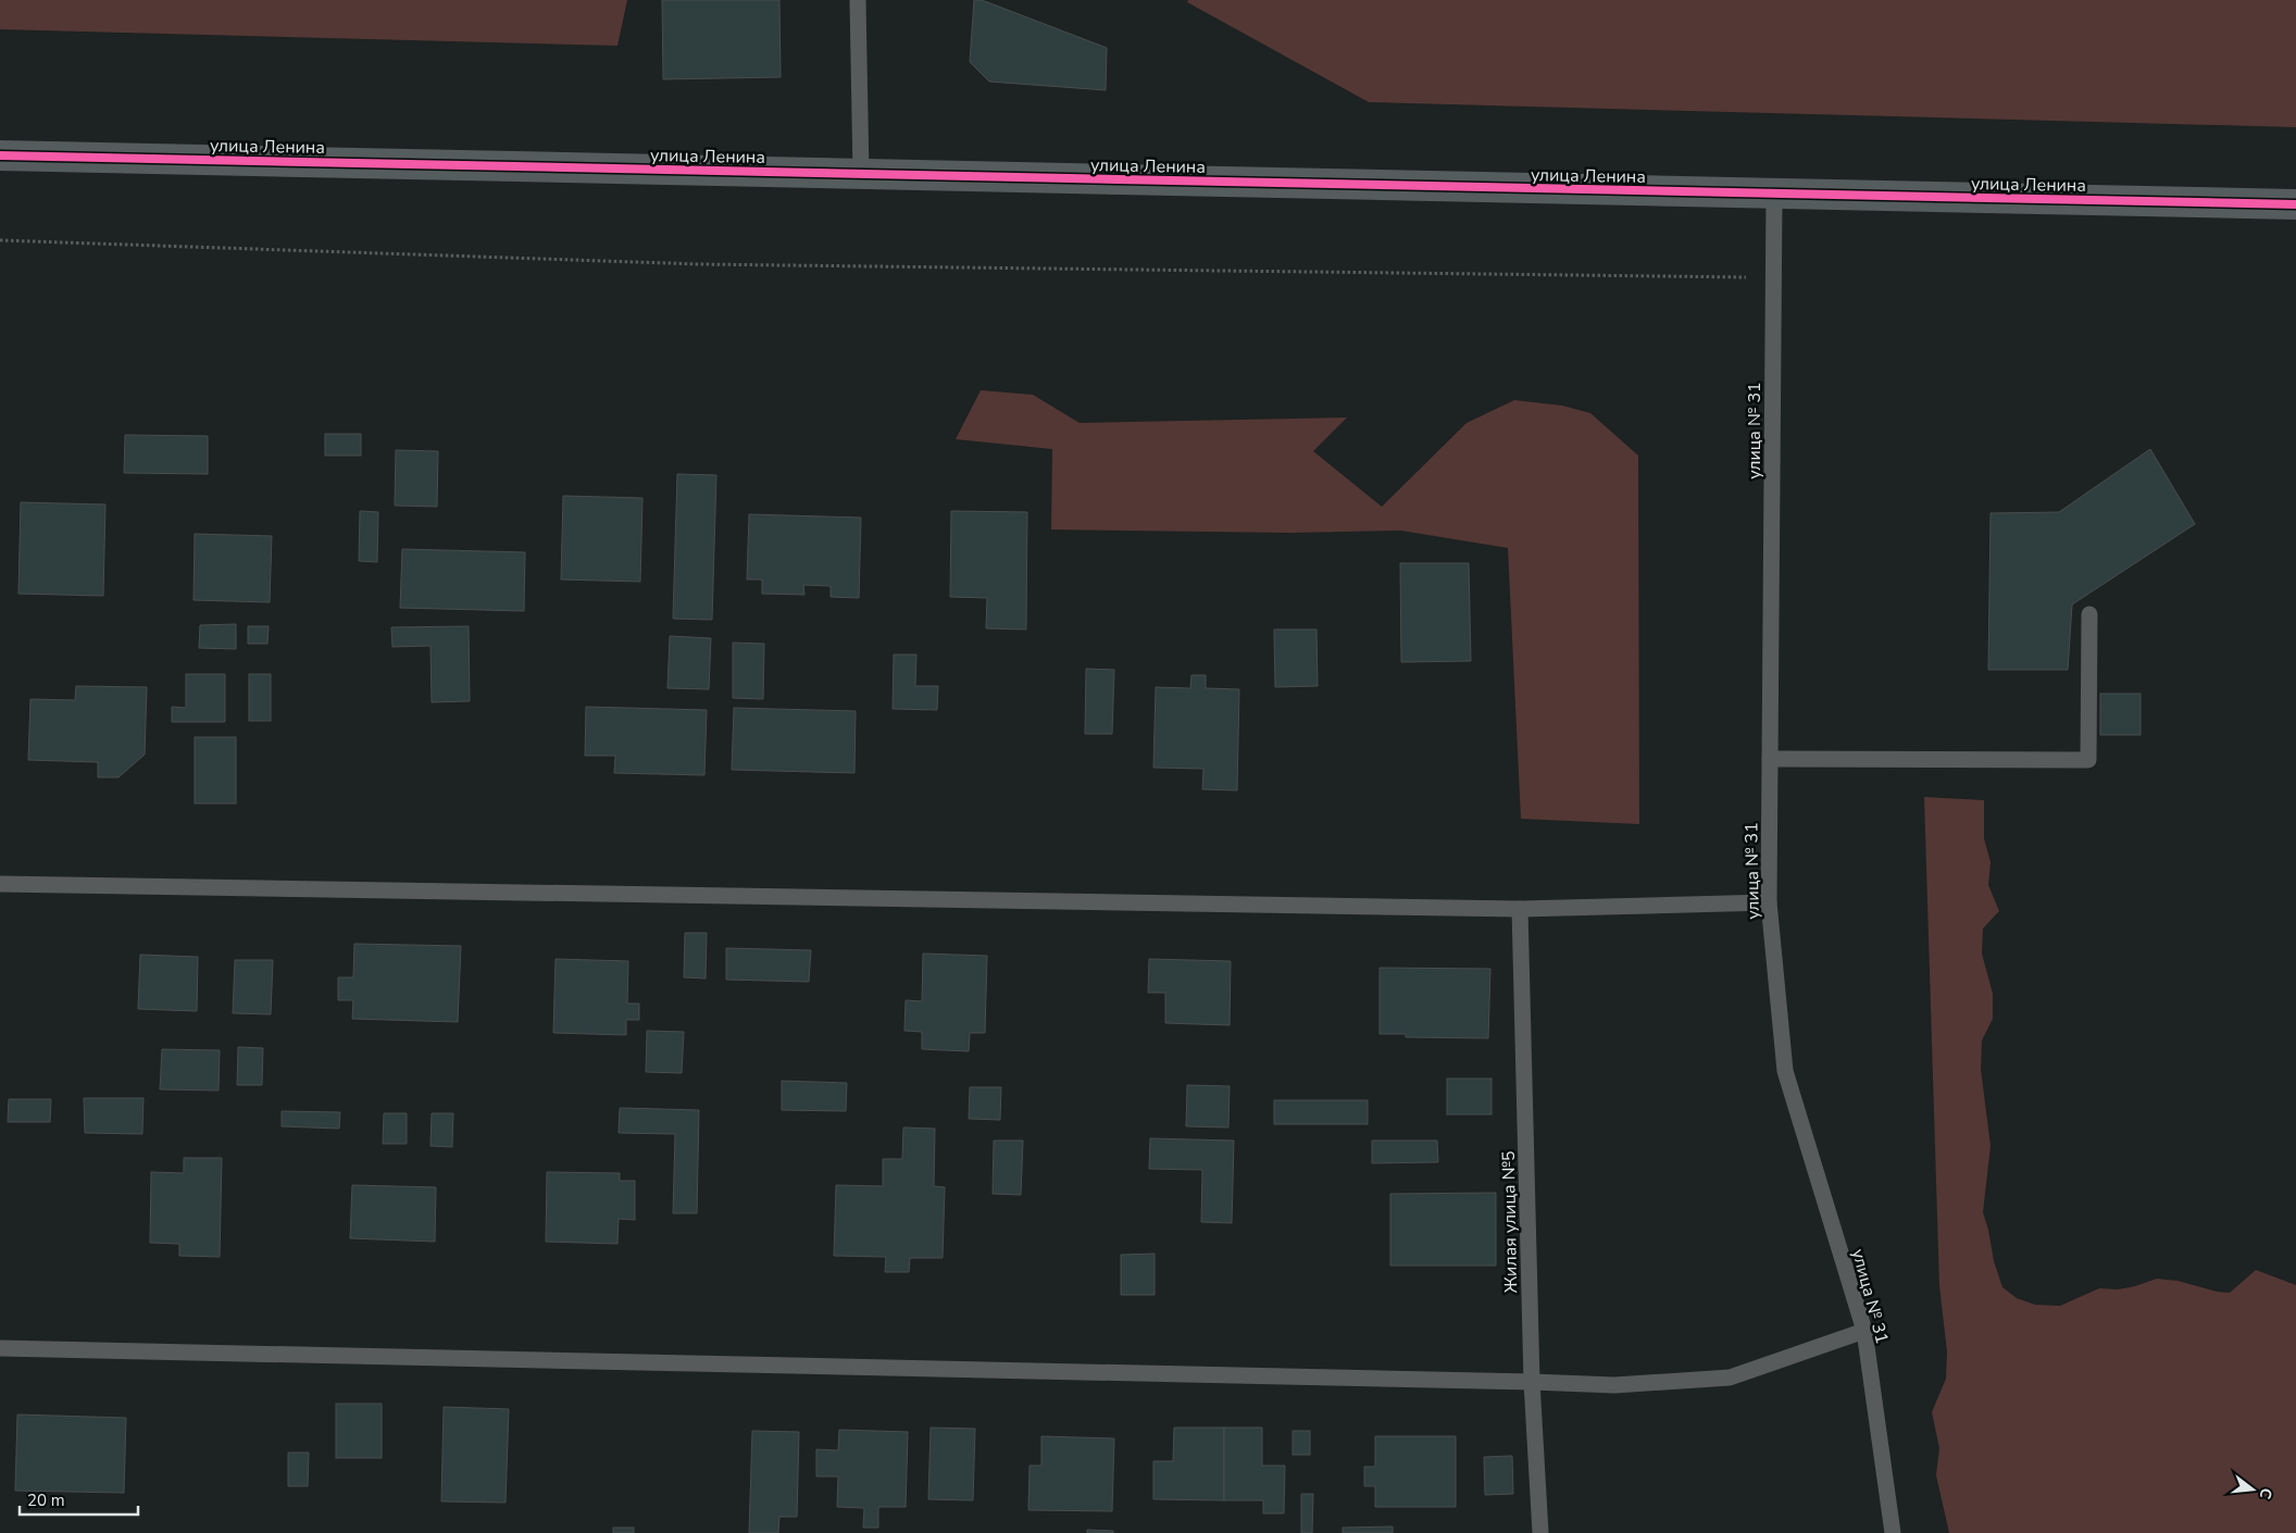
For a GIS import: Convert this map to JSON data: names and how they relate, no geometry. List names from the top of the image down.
{
  "streets": {
    "street": ["улица Ленина"],
    "lane": ["улица № 31", "Жилая улица №5"]
  },
  "crossings": [
    ["улица Ленина", "улица № 31"]
  ],
  "scale_bar": "20 m",
  "north": "right"
}
